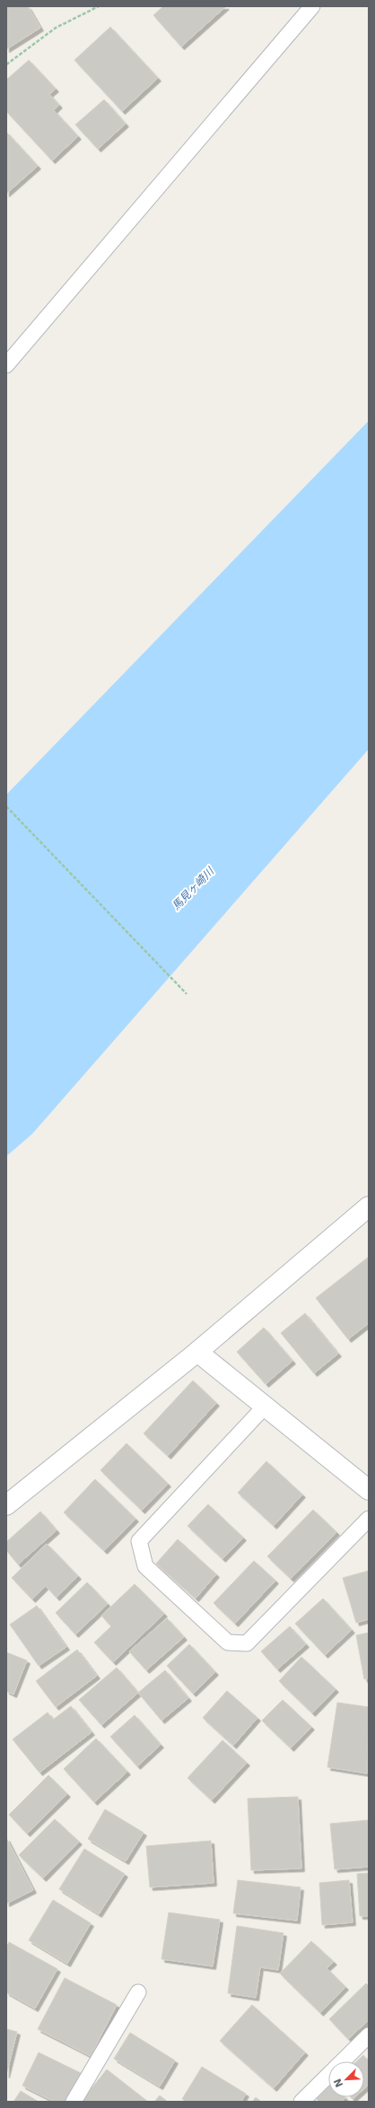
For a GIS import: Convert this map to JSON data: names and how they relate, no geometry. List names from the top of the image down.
{
  "water": ["馬見ヶ崎川"],
  "north": "bottom left"
}
